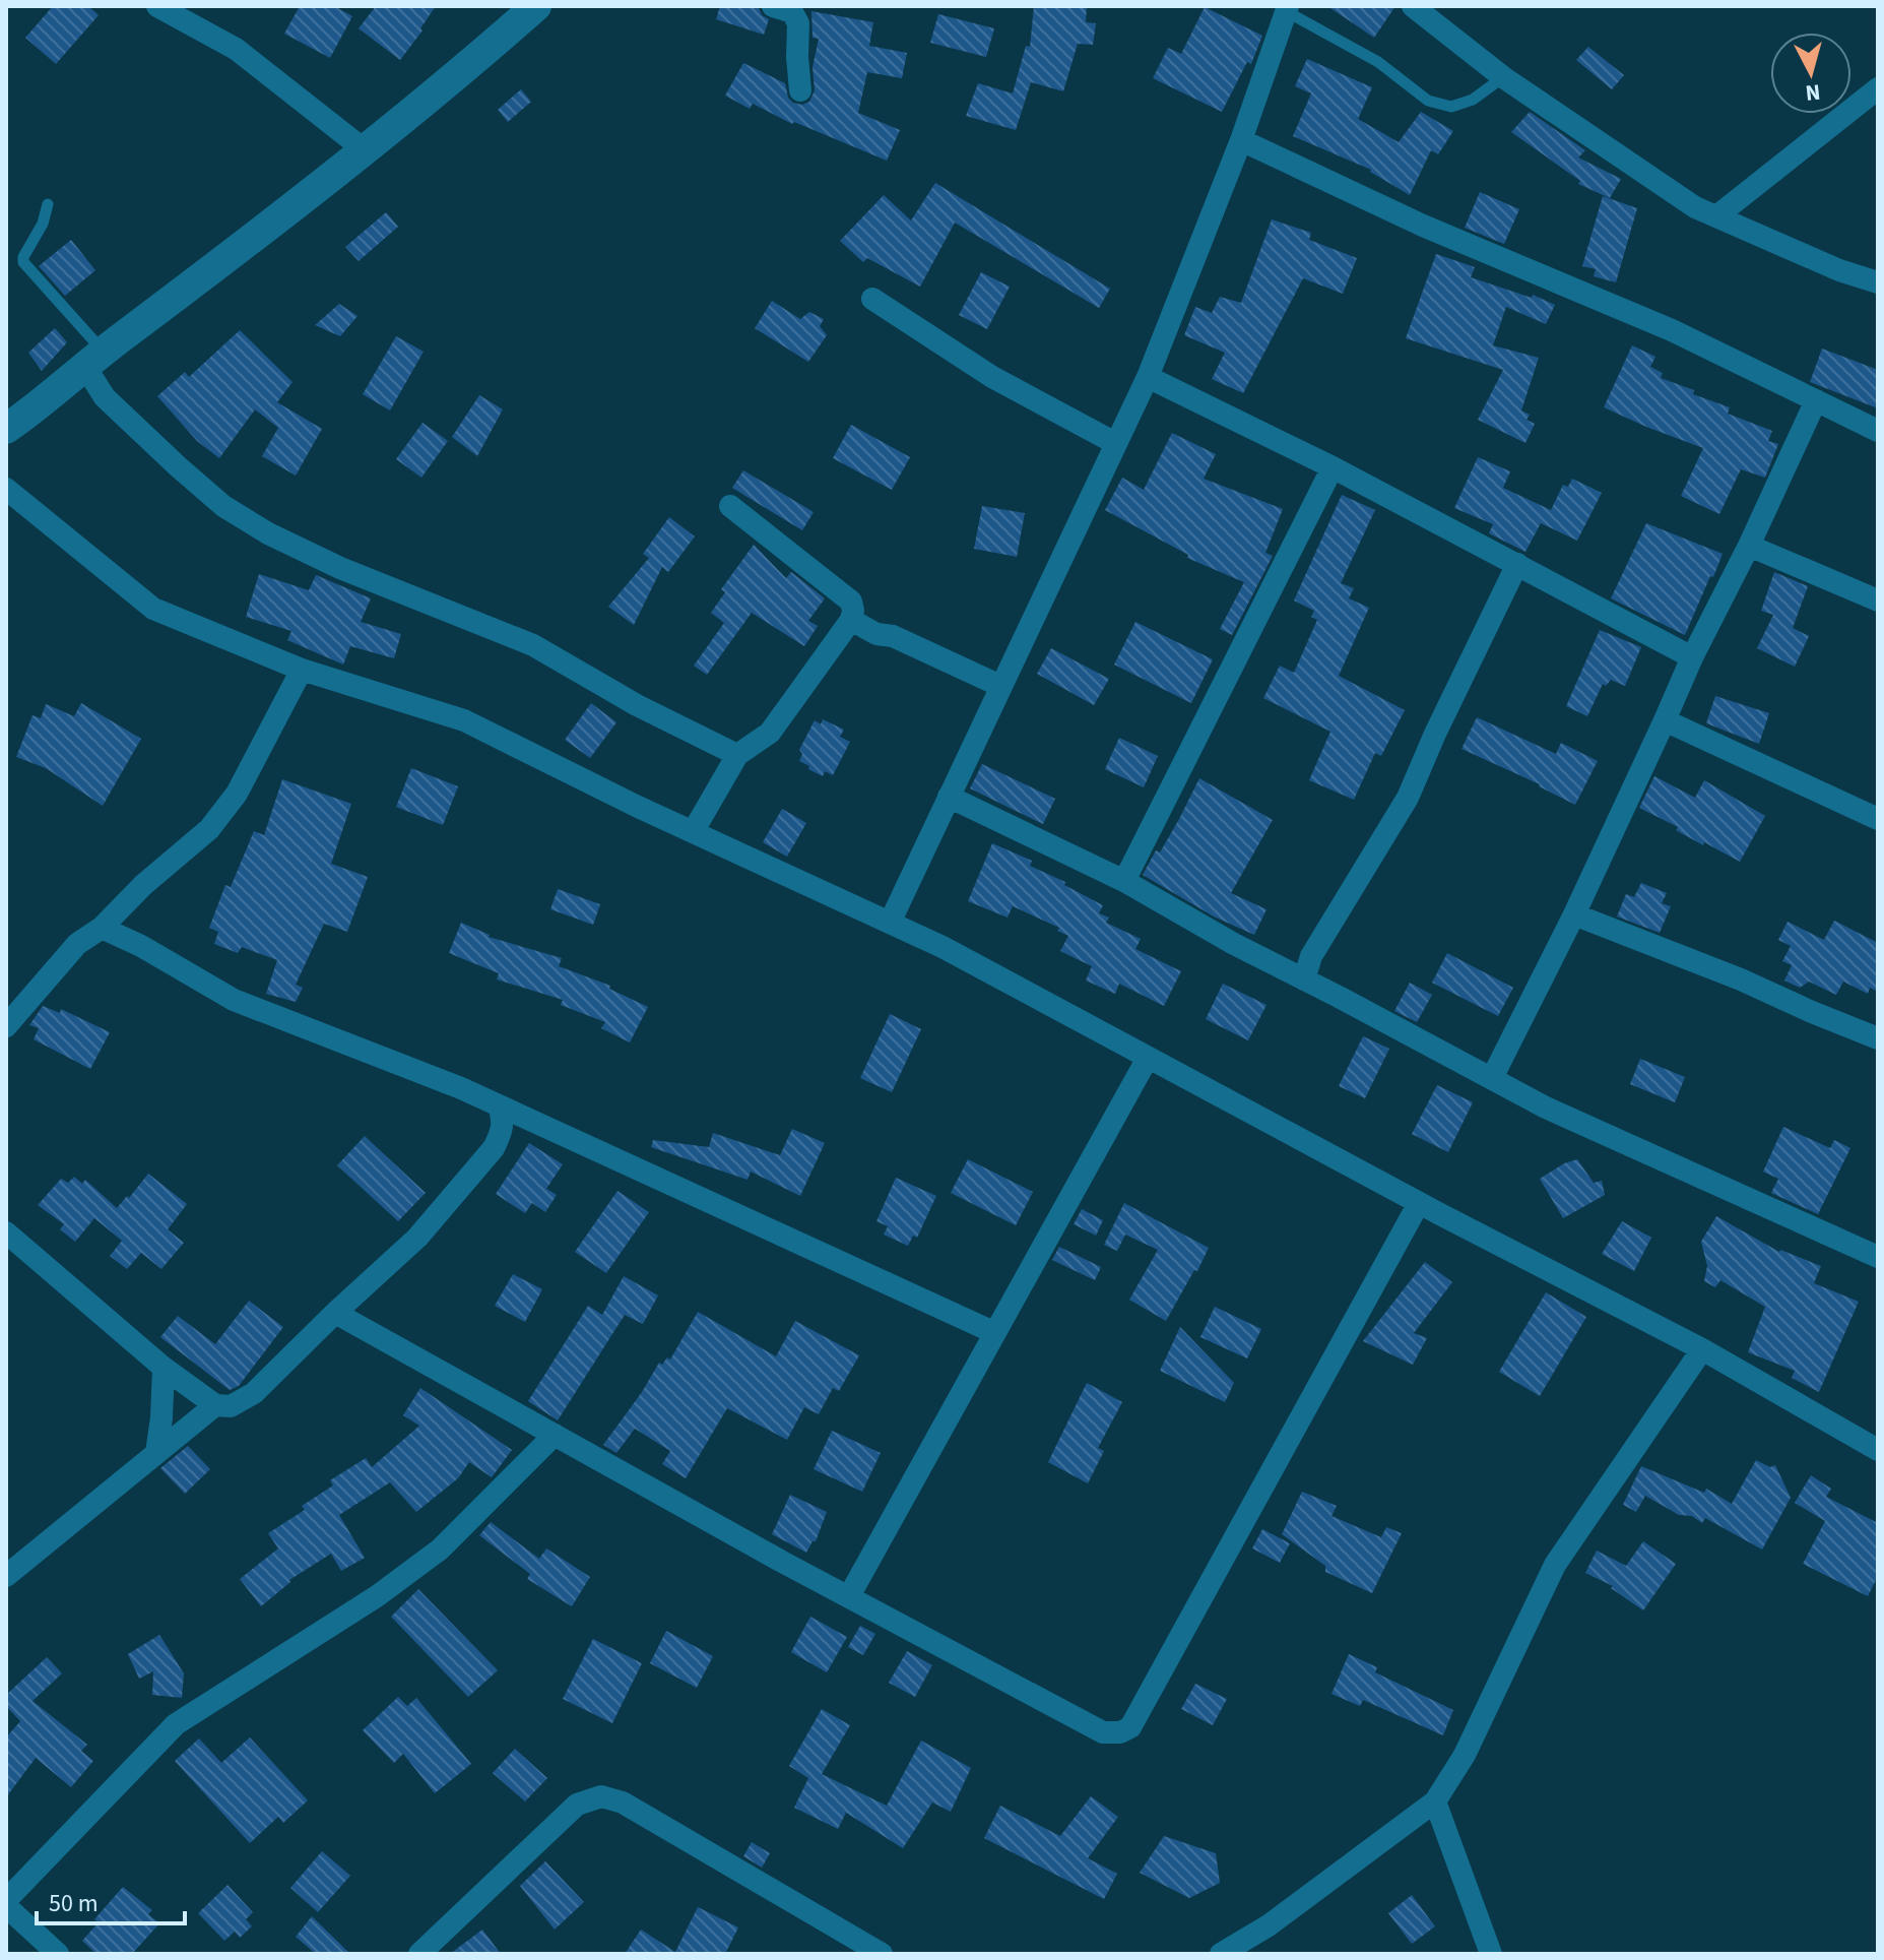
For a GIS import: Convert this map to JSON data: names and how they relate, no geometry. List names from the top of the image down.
{
  "scale_bar": "50 m",
  "north": "bottom"
}
